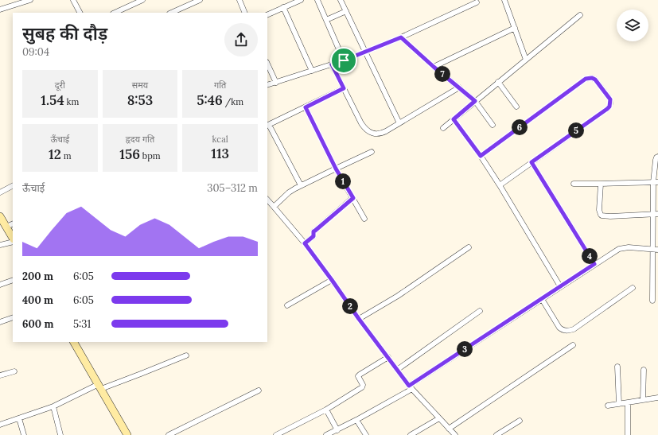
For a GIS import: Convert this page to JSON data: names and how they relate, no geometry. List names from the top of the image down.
{
  "page": {
    "heading": ["सुबह की दौड़", "09:04"],
    "pins": [
      "7",
      "6",
      "5",
      "1",
      "4",
      "2",
      "3"
    ],
    "stats": [
      ["दूरी", "1.54 km"],
      ["समय", "8:53"],
      ["गति", "5:46 /km"],
      ["ऊँचाई", "12 m"],
      ["हृदय गति", "156 bpm"],
      ["kcal", "113"]
    ],
    "chart": ["ऊँचाई", "305–312 m"],
    "list": [
      {
        "name": "200 m",
        "note": "6:05"
      },
      {
        "name": "400 m",
        "note": "6:05"
      },
      {
        "name": "600 m",
        "note": "5:31"
      }
    ]
  }
}
